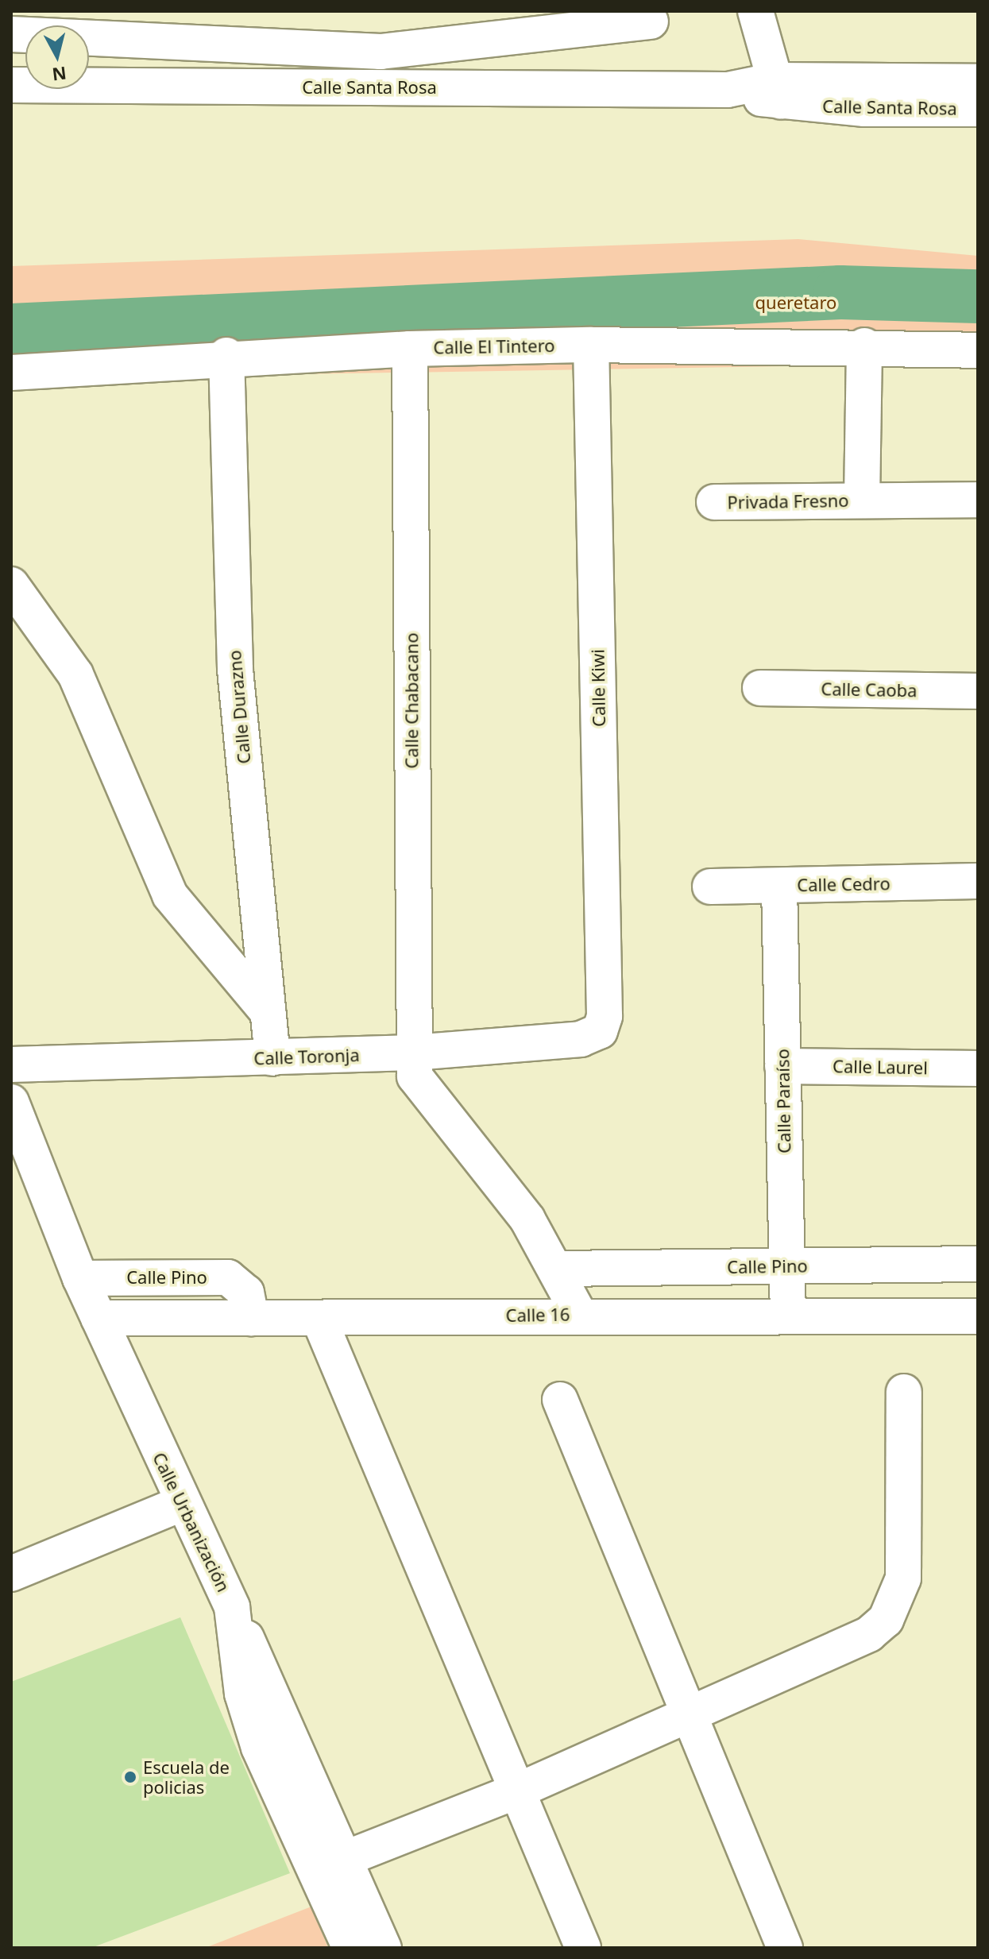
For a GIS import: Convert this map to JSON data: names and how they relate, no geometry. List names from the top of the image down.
{
  "streets": {
    "street": [
      "Calle Santa Rosa",
      "Calle El Tintero",
      "Privada Fresno",
      "Calle Kiwi",
      "Calle Caoba",
      "Calle Chabacano",
      "Calle Durazno",
      "Calle Cedro",
      "Calle Toronja",
      "Calle Laurel",
      "Calle Paraíso",
      "Calle Pino",
      "Calle 16",
      "Calle Urbanización"
    ]
  },
  "crossings": [
    ["Calle El Tintero", "Calle Kiwi"],
    ["Calle El Tintero", "Calle Chabacano"],
    ["Calle El Tintero", "Calle Durazno"],
    ["Calle Kiwi", "Calle Toronja"],
    ["Calle Chabacano", "Calle Toronja"],
    ["Calle Chabacano", "Calle Pino"],
    ["Calle Chabacano", "Calle 16"],
    ["Calle Durazno", "Calle Toronja"],
    ["Calle Cedro", "Calle Paraíso"],
    ["Calle Laurel", "Calle Paraíso"],
    ["Calle Paraíso", "Calle Pino"],
    ["Calle Paraíso", "Calle 16"],
    ["Calle Pino", "Calle 16"],
    ["Calle Pino", "Calle Urbanización"],
    ["Calle 16", "Calle Urbanización"]
  ],
  "parks": ["queretaro"],
  "places": ["Escuela de policias"],
  "north": "bottom"
}
